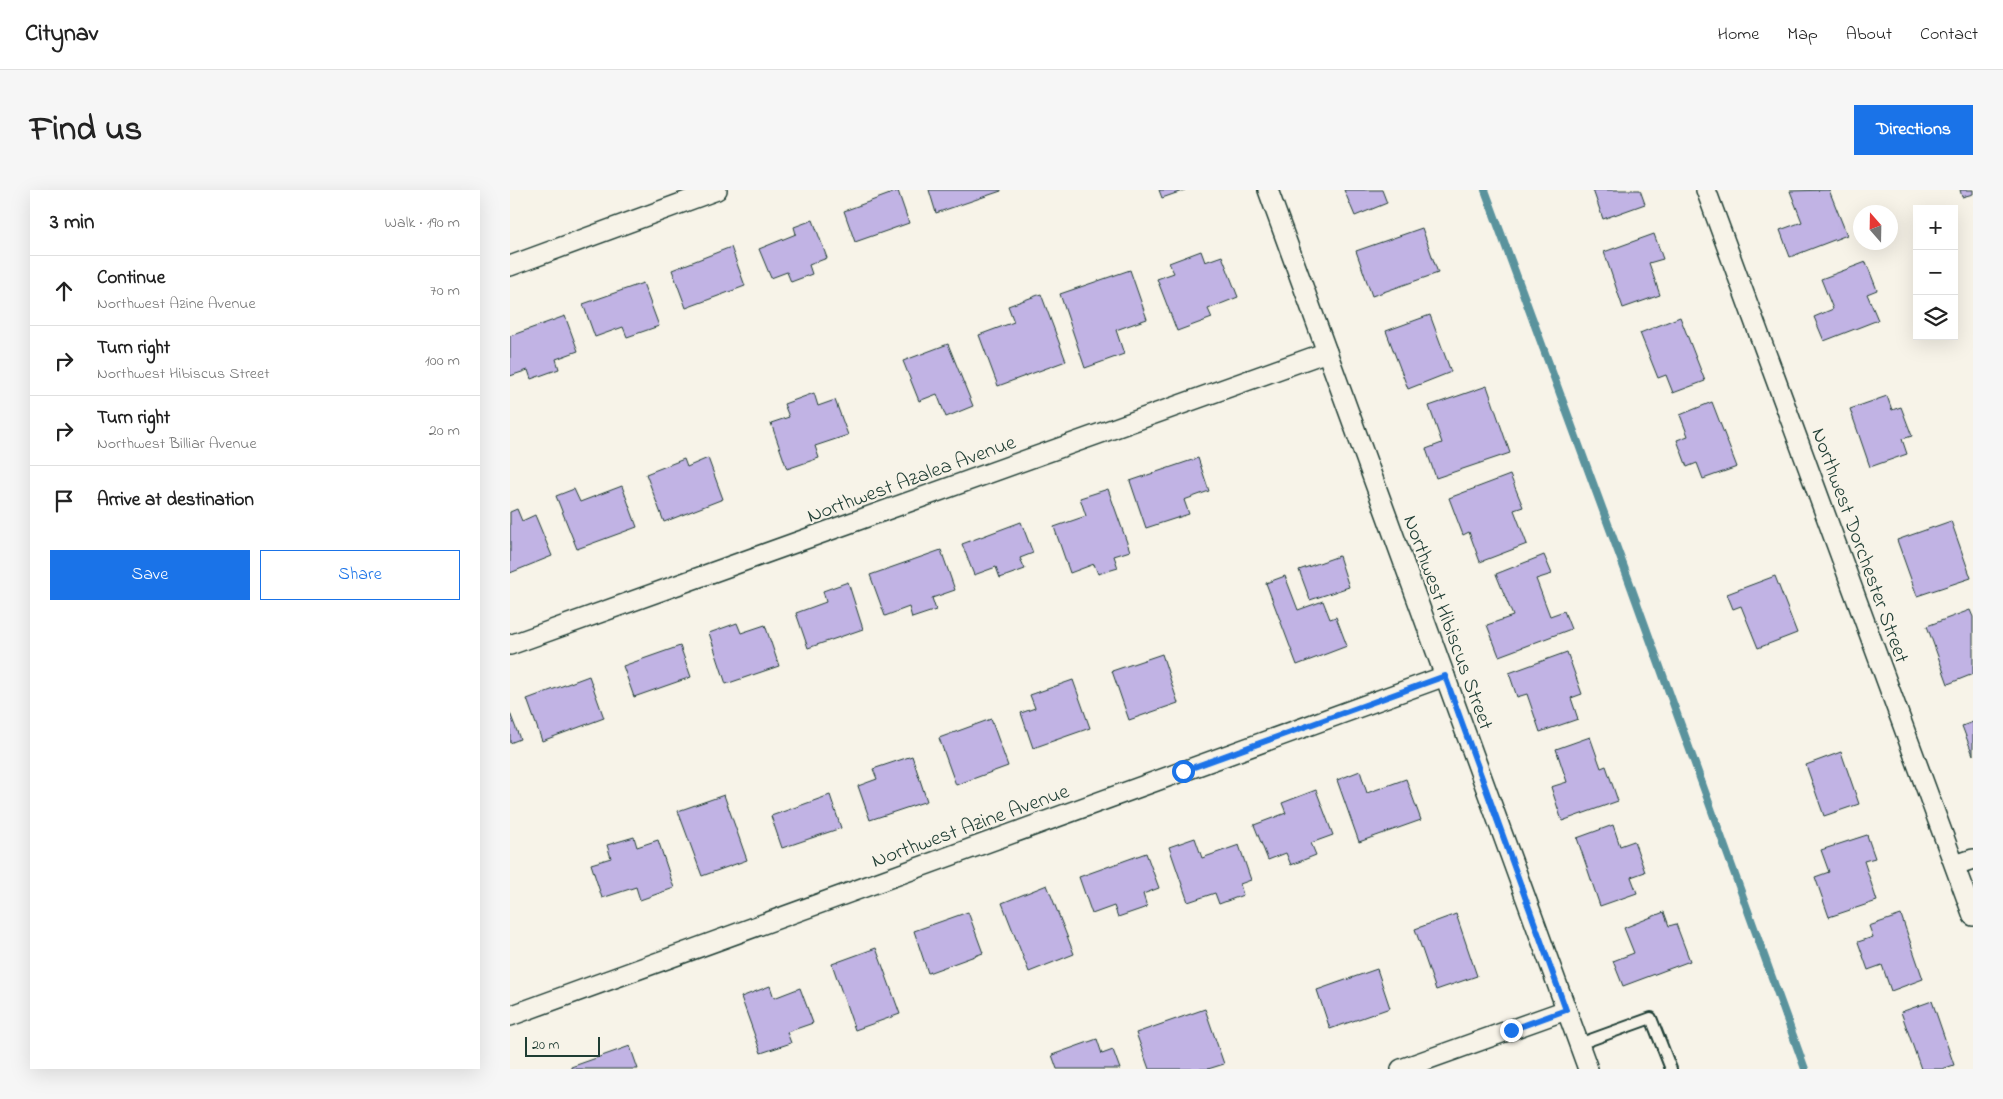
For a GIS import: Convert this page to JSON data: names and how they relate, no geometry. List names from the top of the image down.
{
  "streets": {
    "street": [
      "Northwest Azalea Avenue",
      "Northwest Dorchester Street",
      "Northwest Hibiscus Street",
      "Northwest Azine Avenue"
    ]
  },
  "crossings": [
    ["Northwest Azalea Avenue", "Northwest Hibiscus Street"],
    ["Northwest Hibiscus Street", "Northwest Azine Avenue"]
  ],
  "scale_bar": "20 m",
  "north": "top",
  "page": {
    "header": "Citynav",
    "nav": [
      "Home",
      "Map",
      "About",
      "Contact"
    ],
    "title": "Find us",
    "buttons": [
      "Directions",
      ["Save", "Share"]
    ],
    "heading": ["3 min", "Walk · 190 m"],
    "map_buttons": ["+", "−"],
    "list": [
      ["Continue", "Northwest Azine Avenue", "70 m"],
      ["Turn right", "Northwest Hibiscus Street", "100 m"],
      ["Turn right", "Northwest Billiar Avenue", "20 m"],
      "Arrive at destination"
    ],
    "scale": "20 m"
  }
}
